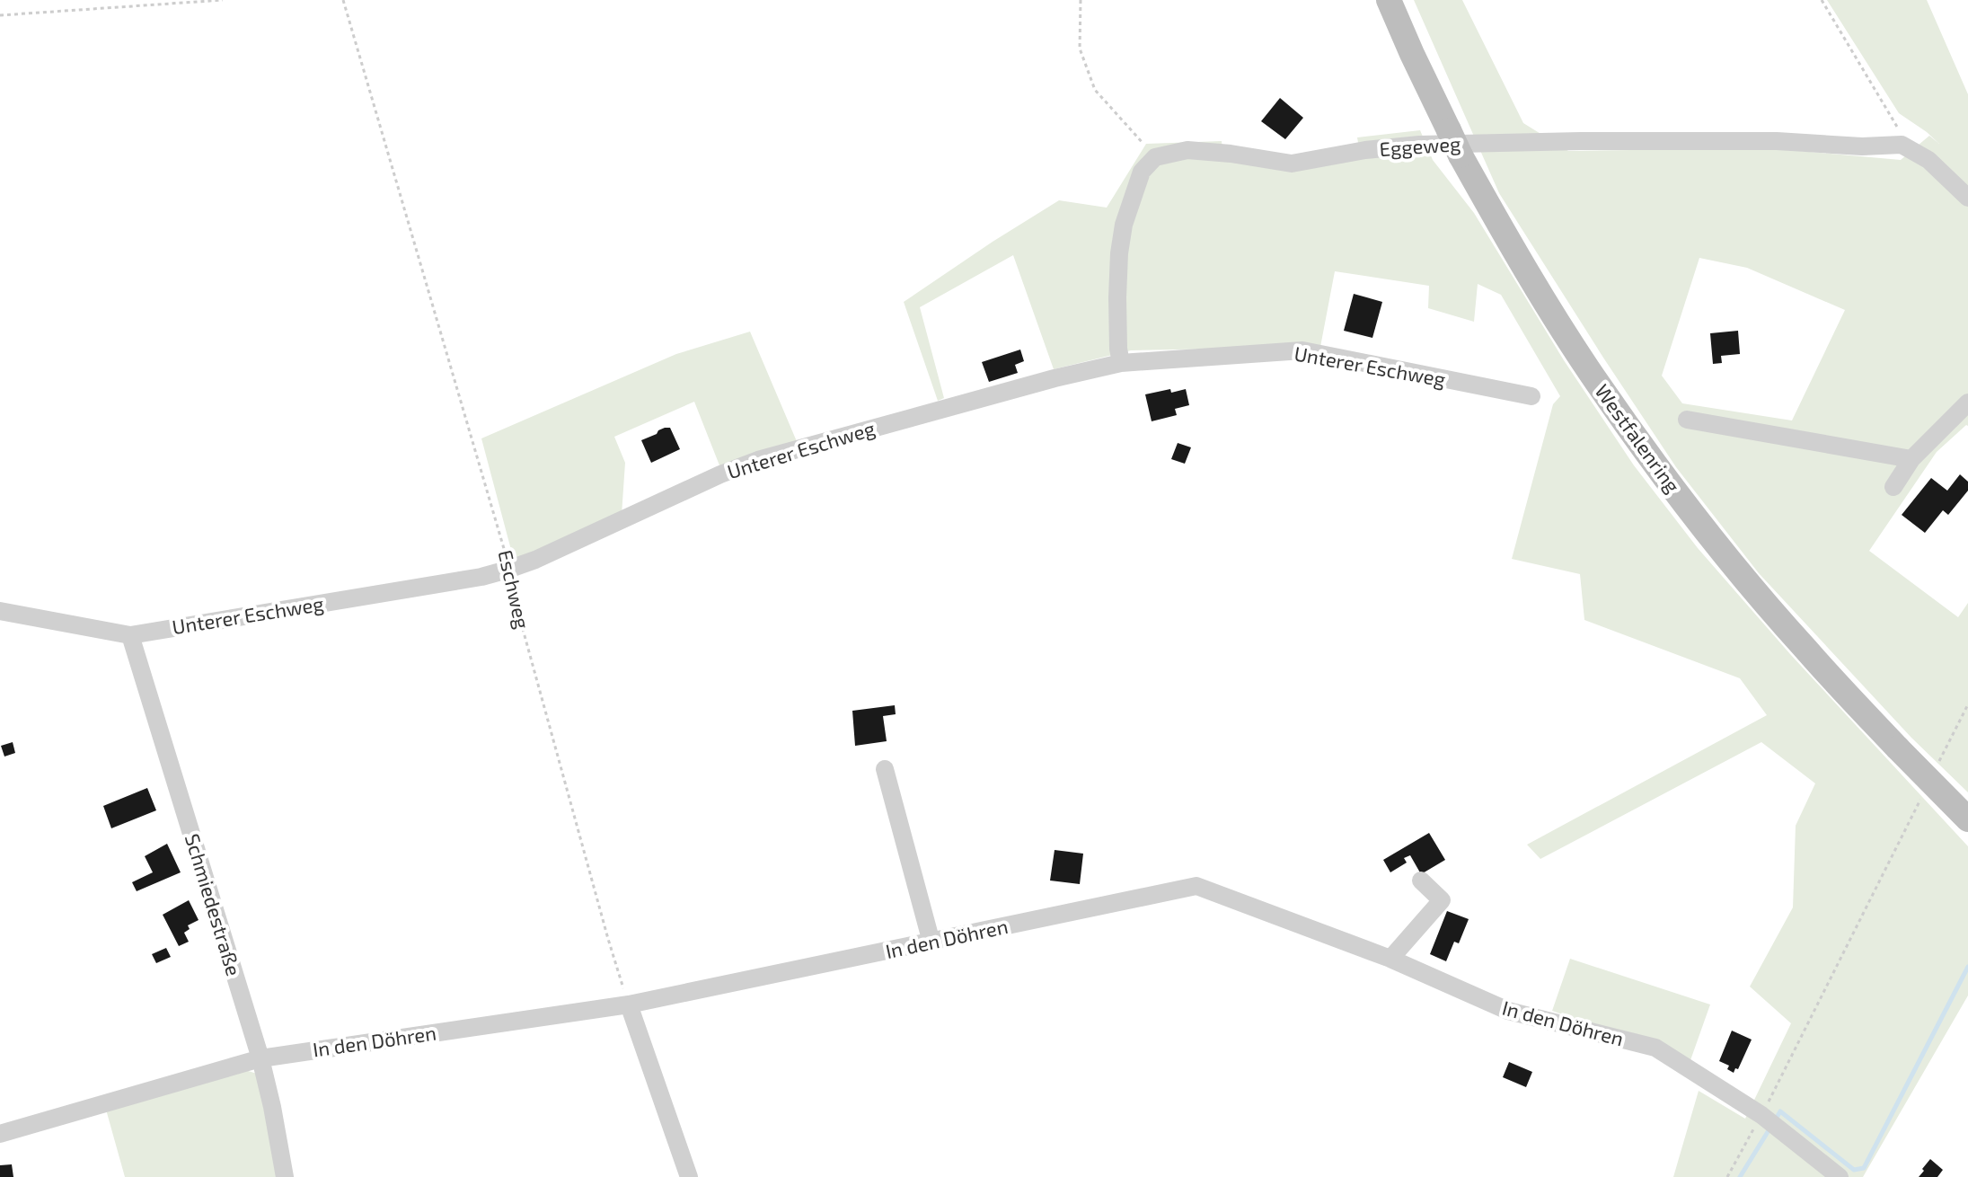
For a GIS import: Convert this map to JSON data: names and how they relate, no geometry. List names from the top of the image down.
{
  "streets": {
    "main road": ["Westfalenring"],
    "street": [
      "Eggeweg",
      "Unterer Eschweg",
      "Schmiedestraße",
      "In den Döhren"
    ],
    "path": ["Eschweg"]
  },
  "crossings": [
    ["Unterer Eschweg", "Eschweg"],
    ["Unterer Eschweg", "Schmiedestraße"],
    ["Eschweg", "In den Döhren"],
    ["Schmiedestraße", "In den Döhren"]
  ]
}
